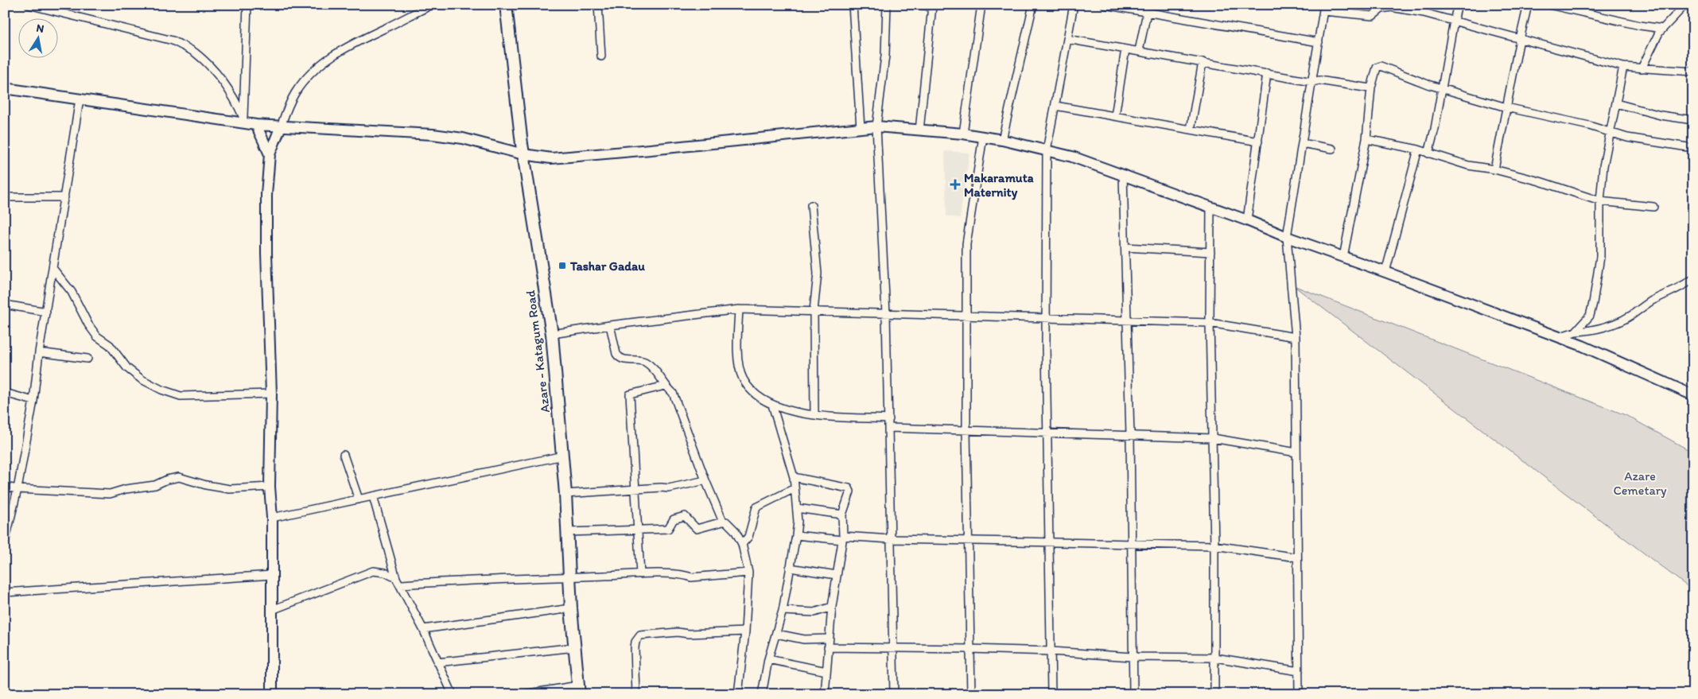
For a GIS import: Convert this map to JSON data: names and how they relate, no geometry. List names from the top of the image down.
{
  "streets": {
    "main road": ["Azare - Katagum Road"]
  },
  "parks": ["Azare Cemetary"],
  "places": {
    "health": ["Makaramuta Maternity"],
    "transit": ["Tashar Gadau"]
  },
  "north": "top"
}
